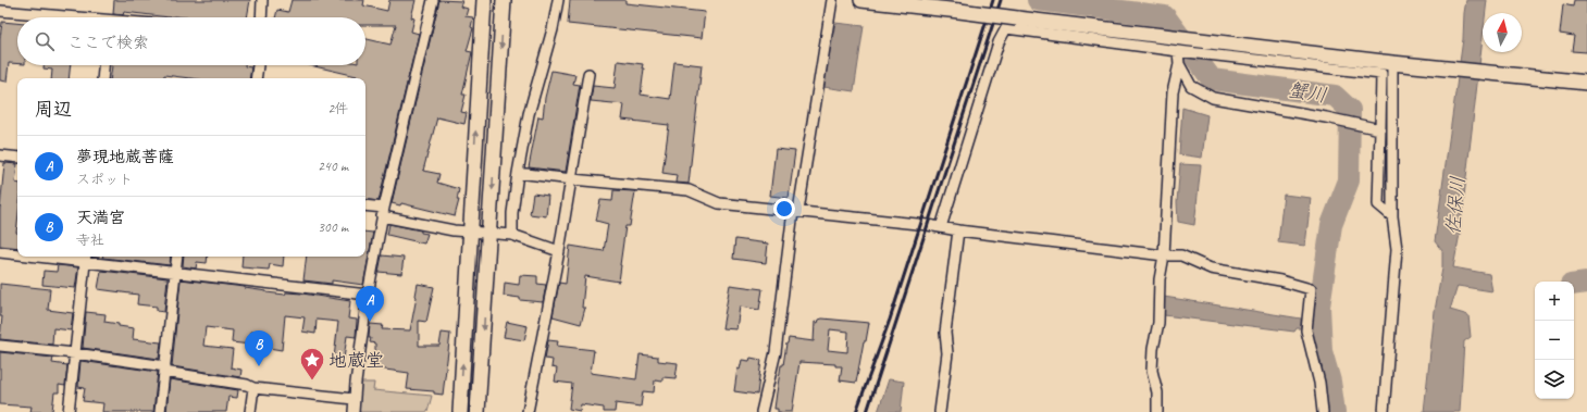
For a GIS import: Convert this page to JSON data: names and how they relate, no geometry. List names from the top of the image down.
{
  "water": ["蟹川", "佐保川"],
  "places": {
    "place": ["地蔵堂"]
  },
  "north": "top",
  "page": {
    "search": "ここで検索",
    "heading": ["周辺", "2件"],
    "list": [
      {
        "mark": "A",
        "name": "夢現地蔵菩薩",
        "note": "スポット",
        "value": "240 m"
      },
      {
        "mark": "B",
        "name": "天満宮",
        "note": "寺社",
        "value": "300 m"
      }
    ],
    "map_buttons": ["+", "−"],
    "pins": ["A", "B"]
  }
}
